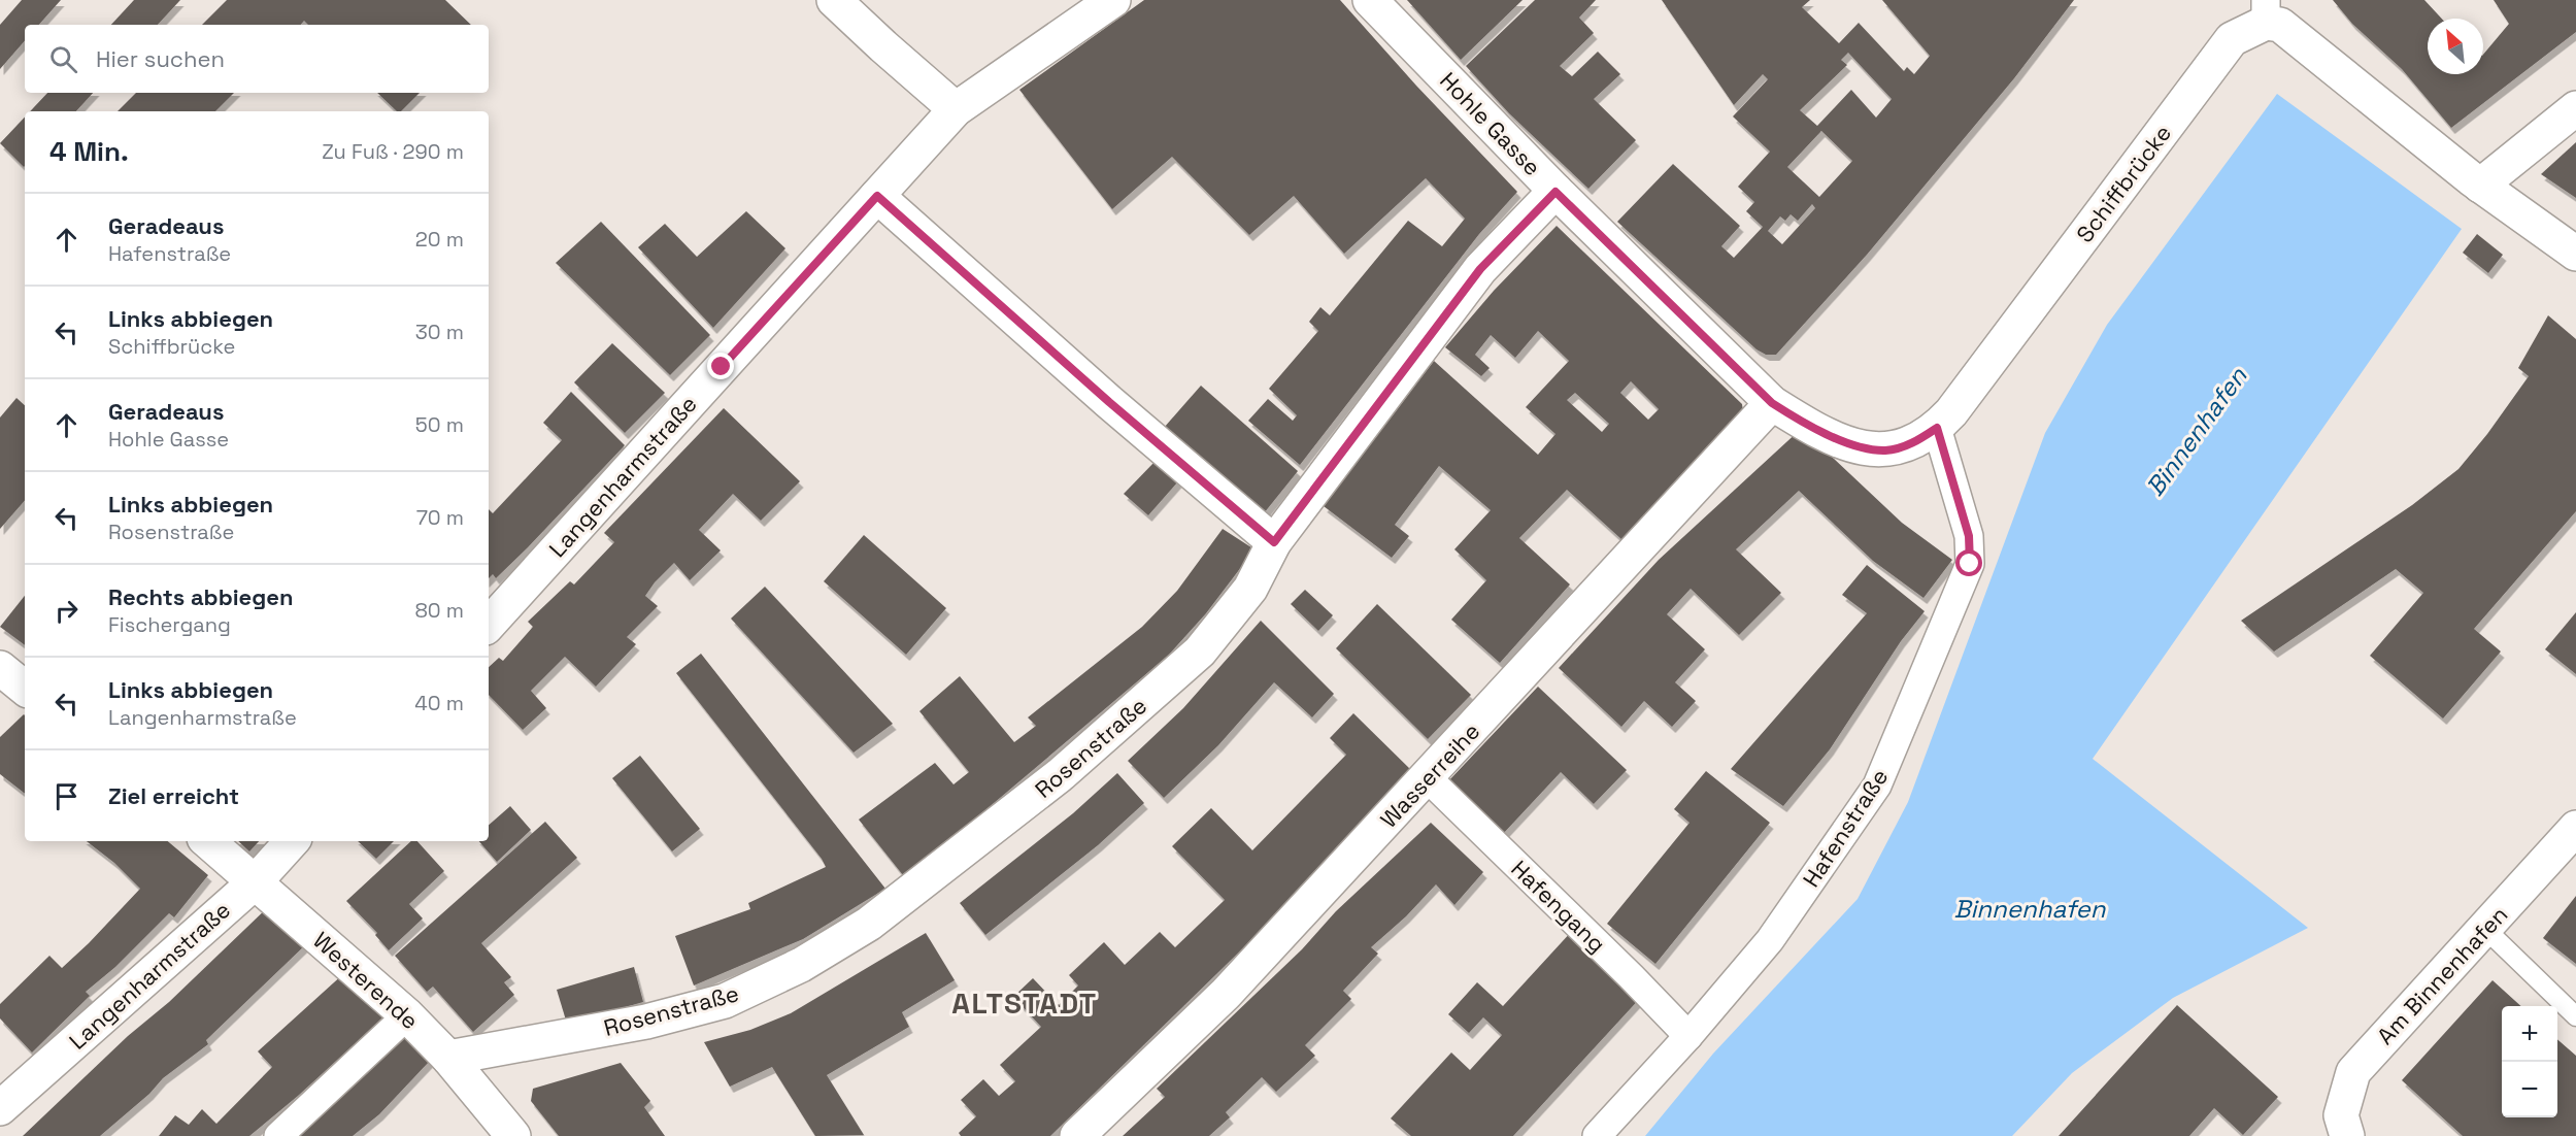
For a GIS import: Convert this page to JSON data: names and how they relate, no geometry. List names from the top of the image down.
{
  "streets": {
    "street": [
      "Hohle Gasse",
      "Schiffbrücke",
      "Langenharmstraße",
      "Rosenstraße",
      "Wasserreihe",
      "Hafenstraße",
      "Hafengang",
      "Am Binnenhafen",
      "Westerende"
    ]
  },
  "crossings": [
    ["Hohle Gasse", "Schiffbrücke"],
    ["Hohle Gasse", "Rosenstraße"],
    ["Hohle Gasse", "Wasserreihe"],
    ["Schiffbrücke", "Wasserreihe"],
    ["Schiffbrücke", "Hafenstraße"],
    ["Langenharmstraße", "Westerende"],
    ["Rosenstraße", "Westerende"],
    ["Wasserreihe", "Hafengang"],
    ["Hafenstraße", "Hafengang"]
  ],
  "districts": ["ALTSTADT"],
  "water": ["Binnenhafen"],
  "north": "top left",
  "page": {
    "search": "Hier suchen",
    "heading": ["4 Min.", "Zu Fuß · 290 m"],
    "list": [
      ["Geradeaus", "Hafenstraße", "20 m"],
      ["Links abbiegen", "Schiffbrücke", "30 m"],
      ["Geradeaus", "Hohle Gasse", "50 m"],
      ["Links abbiegen", "Rosenstraße", "70 m"],
      ["Rechts abbiegen", "Fischergang", "80 m"],
      ["Links abbiegen", "Langenharmstraße", "40 m"],
      "Ziel erreicht"
    ],
    "map_buttons": ["+", "−"]
  }
}
